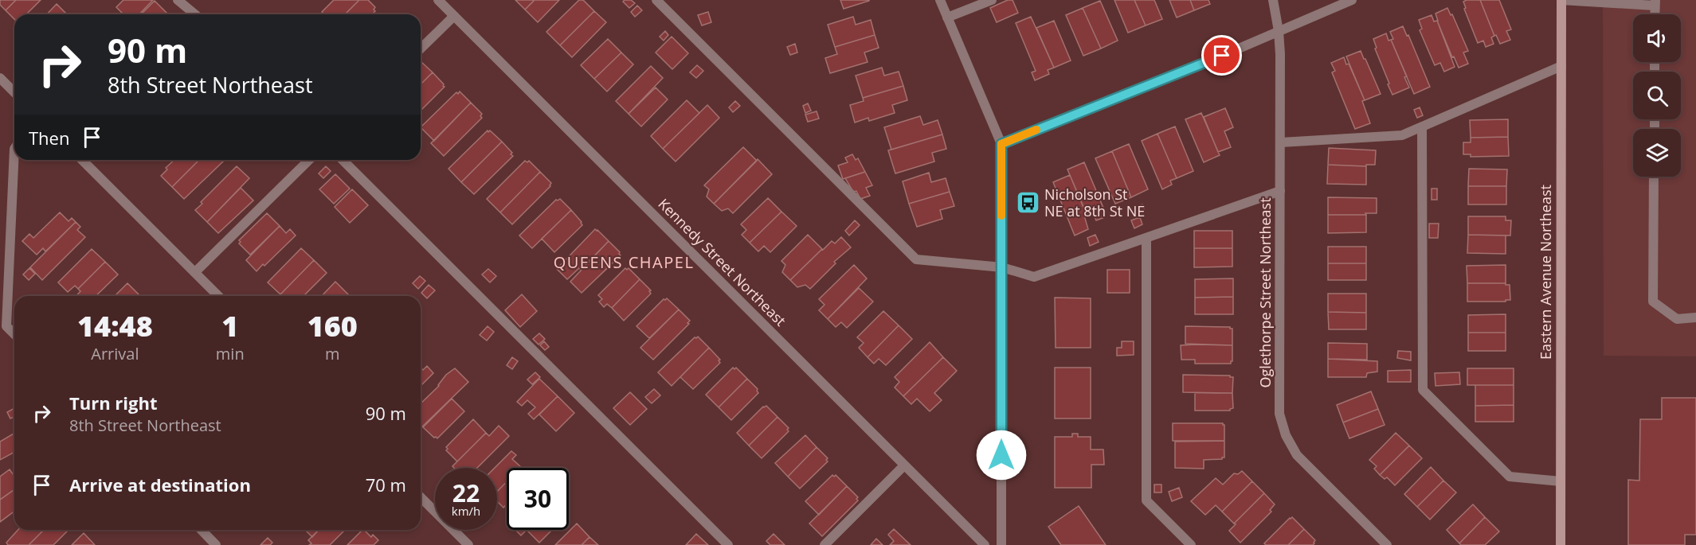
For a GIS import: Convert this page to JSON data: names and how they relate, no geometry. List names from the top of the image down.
{
  "streets": {
    "street": ["Kennedy Street Northeast", "Eastern Avenue Northeast", "Oglethorpe Street Northeast"]
  },
  "districts": ["QUEENS CHAPEL"],
  "places": {
    "bus stop": ["Nicholson St NE at 8th St NE"]
  },
  "page": {
    "turn": ["90 m", "8th Street Northeast"],
    "then": "Then",
    "eta": [
      "14:48",
      "Arrival",
      "1",
      "min",
      "160",
      "m"
    ],
    "list": [
      {
        "name": "Turn right",
        "note": "8th Street Northeast",
        "value": "90 m"
      },
      {
        "name": "Arrive at destination",
        "value": "70 m"
      }
    ],
    "speed": "22 km/h",
    "limit": "30"
  }
}
